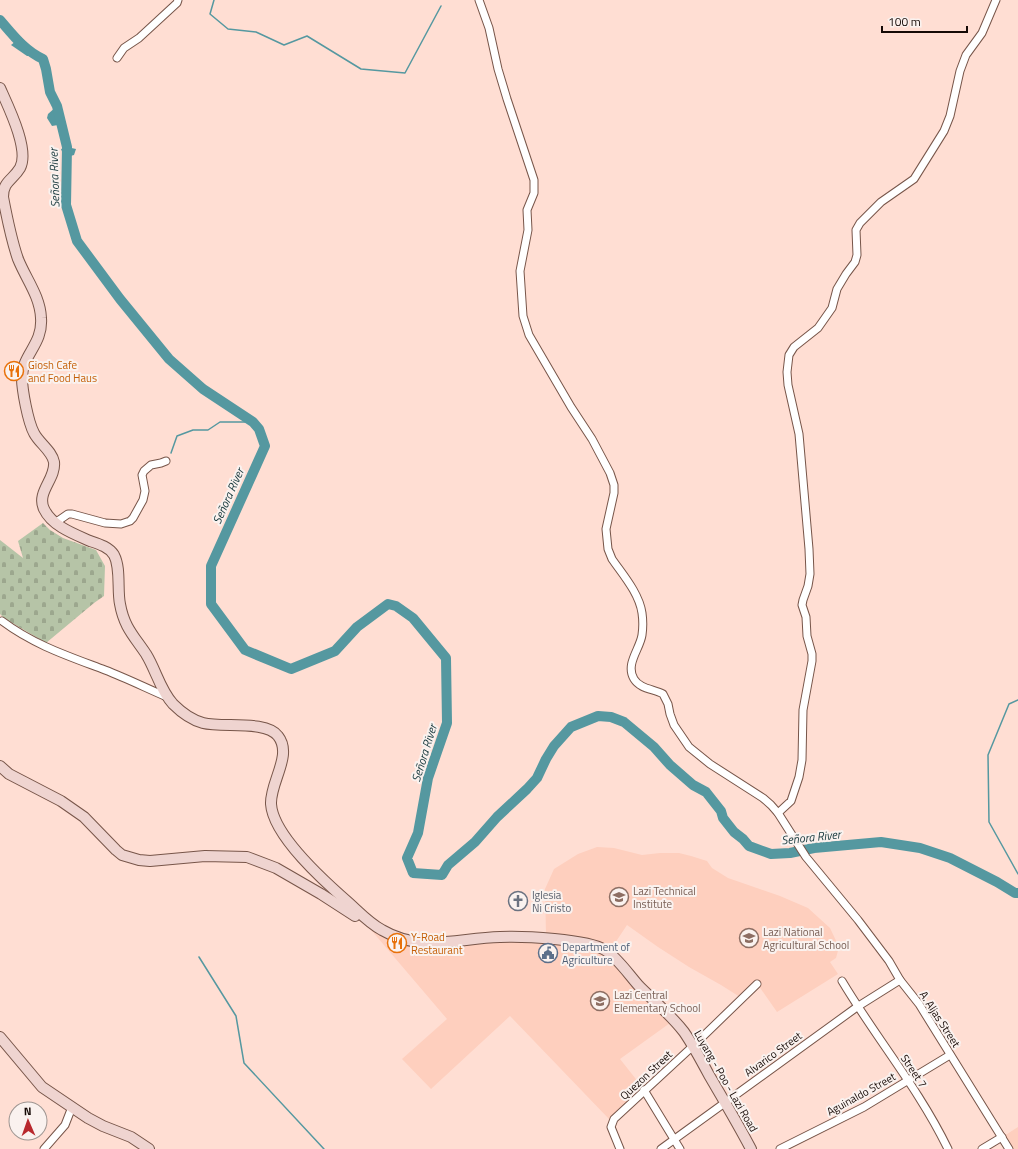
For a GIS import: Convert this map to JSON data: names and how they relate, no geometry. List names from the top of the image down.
{
  "streets": {
    "main road": ["Luyang - Poo - Lazi Road"],
    "street": [
      "A. Aljas Street",
      "Alvarico Street",
      "Street 7",
      "Quezon Street",
      "Aguinaldo Street"
    ]
  },
  "crossings": [
    ["A. Aljas Street", "Alvarico Street"],
    ["A. Aljas Street", "Aguinaldo Street"],
    ["Alvarico Street", "Street 7"],
    ["Alvarico Street", "Luyang - Poo - Lazi Road"],
    ["Street 7", "Aguinaldo Street"],
    ["Quezon Street", "Luyang - Poo - Lazi Road"]
  ],
  "water": ["Señora River"],
  "places": {
    "restaurant": ["Giosh Cafe and Food Haus", "Y-Road Restaurant"],
    "school or university": ["Lazi Technical Institute", "Lazi National Agricultural School", "Lazi Central Elementary School"],
    "church": ["Iglesia Ni Cristo"],
    "public building": ["Department of Agriculture"]
  },
  "scale_bar": "100 m",
  "north": "top"
}
